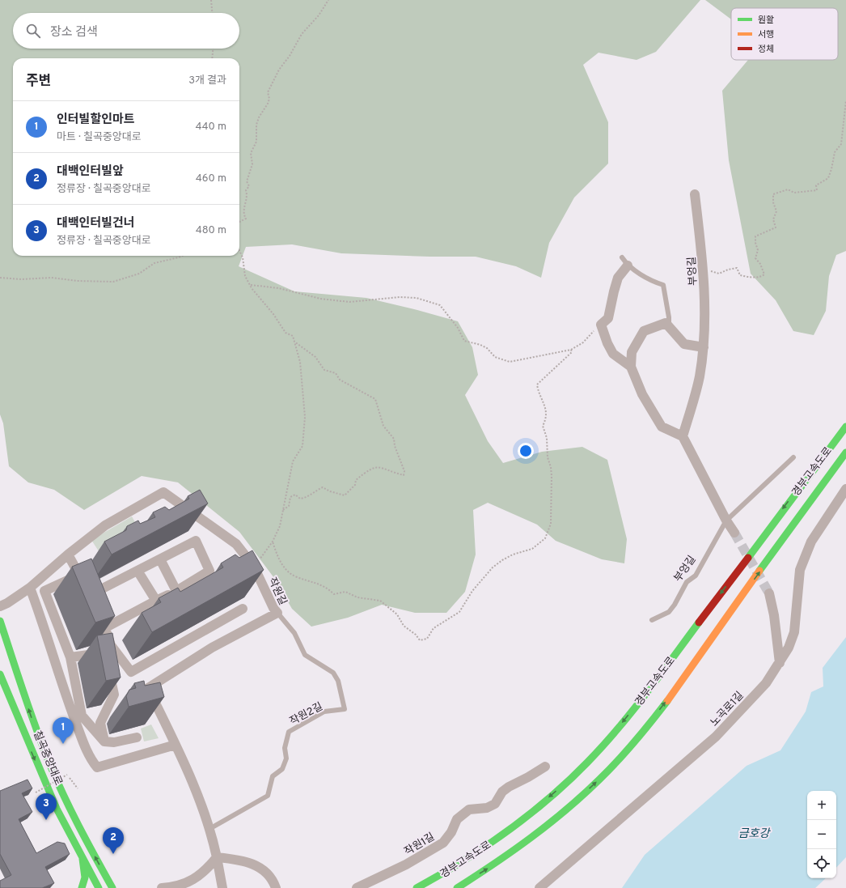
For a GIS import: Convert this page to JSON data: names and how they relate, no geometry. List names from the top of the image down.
{
  "streets": {
    "main road": ["경부고속도로", "칠곡중앙대로"],
    "street": [
      "부엉길",
      "작원길",
      "노곡로1길",
      "작원1길"
    ],
    "lane": ["작원2길"]
  },
  "crossings": [
    ["작원길", "작원2길"]
  ],
  "water": ["금호강"],
  "legend": ["원활", "서행", "정체"],
  "page": {
    "search": "장소 검색",
    "heading": ["주변", "3개 결과"],
    "list": [
      {
        "mark": "1",
        "name": "인터빌할인마트",
        "note": "마트 · 칠곡중앙대로",
        "value": "440 m"
      },
      {
        "mark": "2",
        "name": "대백인터빌앞",
        "note": "정류장 · 칠곡중앙대로",
        "value": "460 m"
      },
      {
        "mark": "3",
        "name": "대백인터빌건너",
        "note": "정류장 · 칠곡중앙대로",
        "value": "480 m"
      }
    ],
    "pins": ["1", "3", "2"],
    "map_buttons": ["+", "−"]
  }
}
